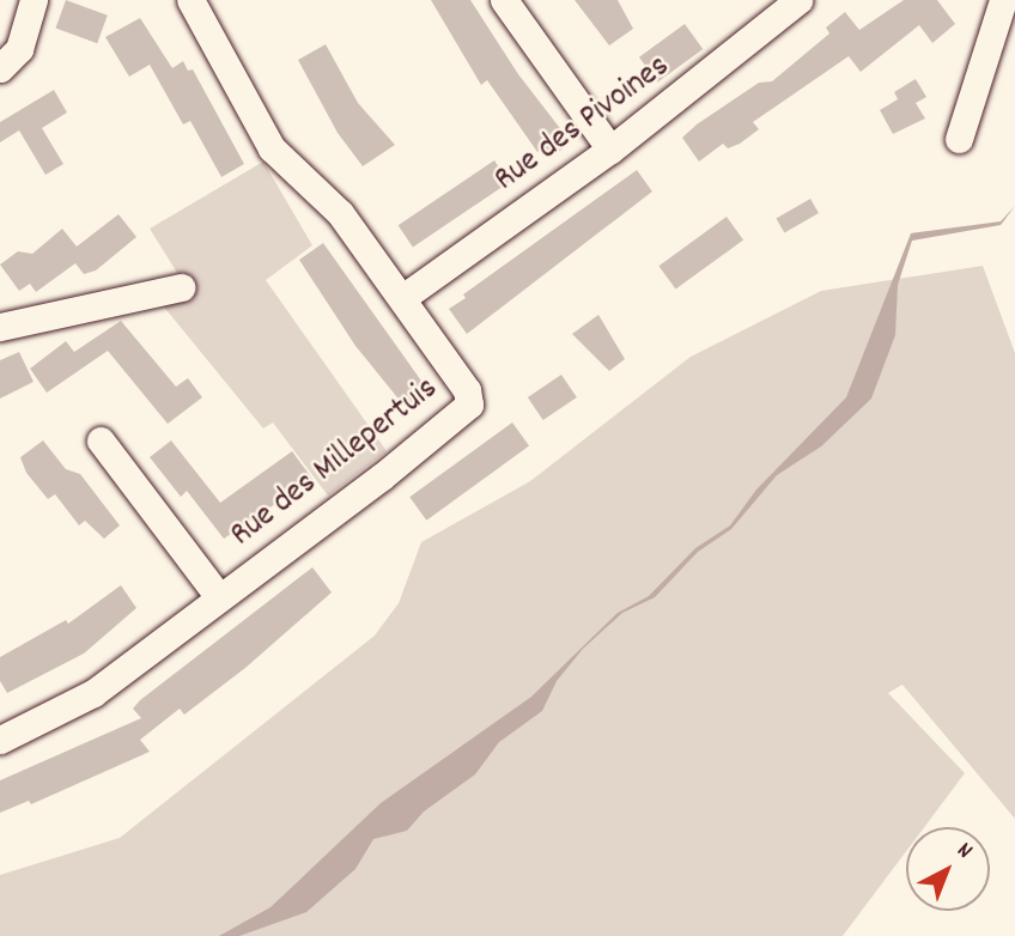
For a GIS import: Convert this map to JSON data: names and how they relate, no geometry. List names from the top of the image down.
{
  "streets": {
    "street": ["Rue des Pivoines", "Rue des Millepertuis"]
  },
  "crossings": [
    ["Rue des Pivoines", "Rue des Millepertuis"]
  ],
  "north": "top right"
}
